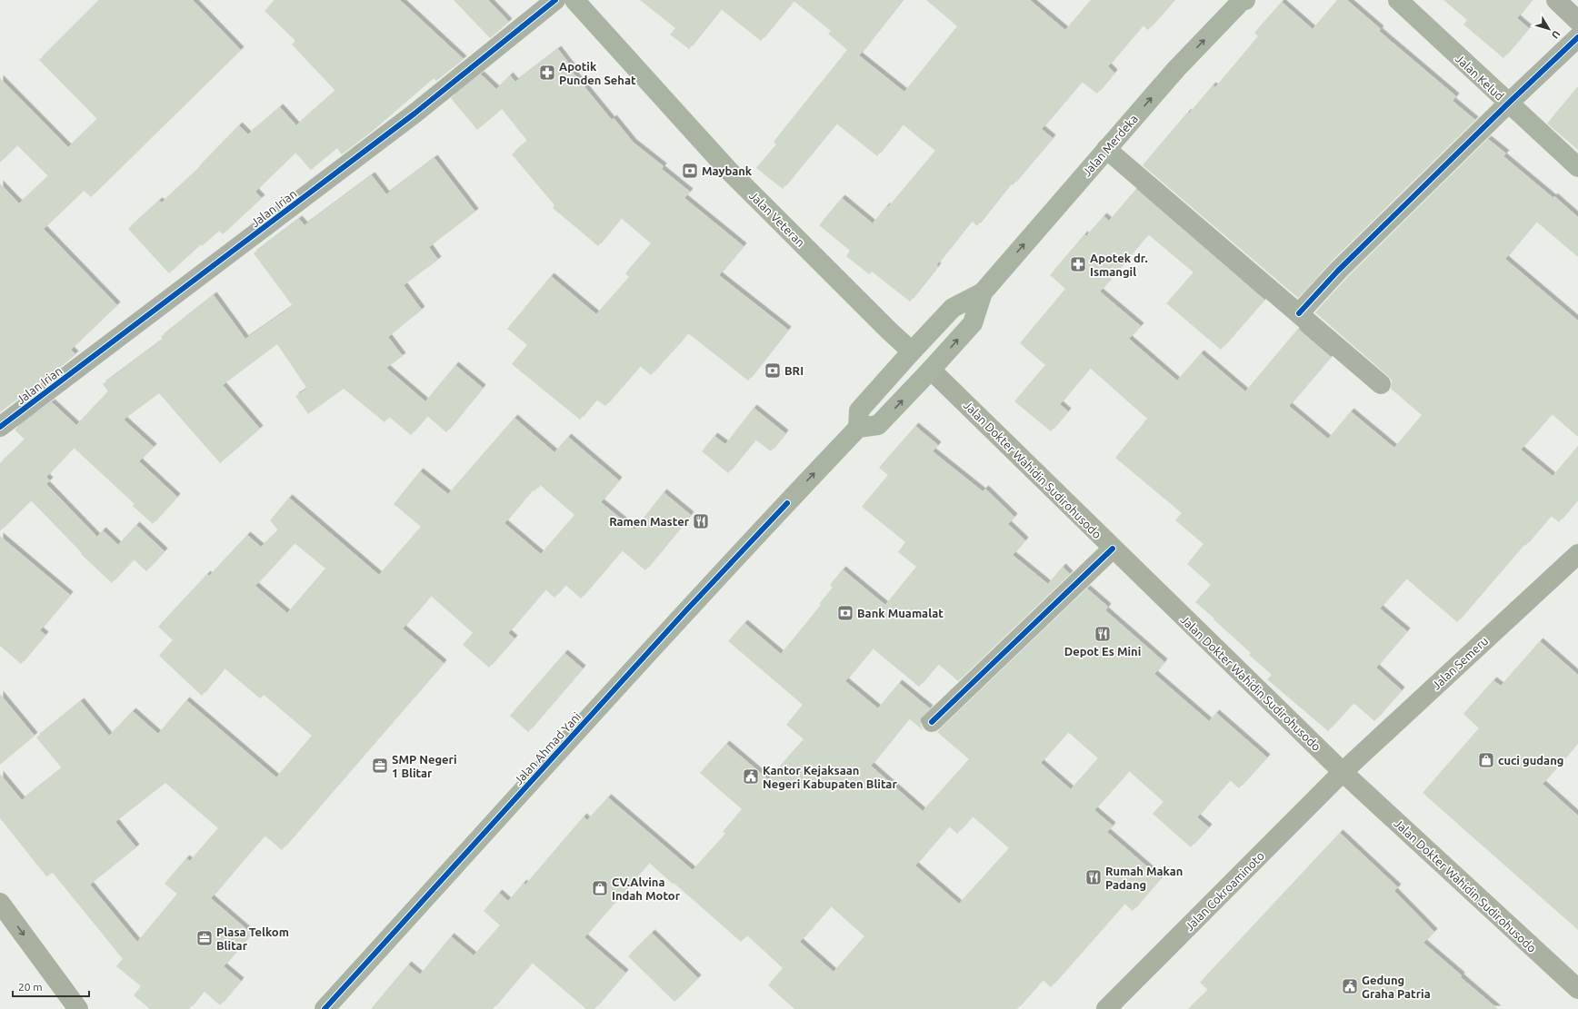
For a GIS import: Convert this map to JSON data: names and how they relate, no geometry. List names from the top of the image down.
{
  "streets": {
    "main road": [
      "Jalan Kelud",
      "Jalan Merdeka",
      "Jalan Veteran",
      "Jalan Dokter Wahidin Sudirohusodo",
      "Jalan Semeru",
      "Jalan Ahmad Yani",
      "Jalan Cokroaminoto"
    ],
    "street": ["Jalan Irian"]
  },
  "crossings": [
    ["Jalan Merdeka", "Jalan Veteran"],
    ["Jalan Merdeka", "Jalan Dokter Wahidin Sudirohusodo"],
    ["Jalan Dokter Wahidin Sudirohusodo", "Jalan Semeru"],
    ["Jalan Dokter Wahidin Sudirohusodo", "Jalan Cokroaminoto"],
    ["Jalan Semeru", "Jalan Cokroaminoto"]
  ],
  "one_way": ["Jalan Merdeka", "Jalan Ahmad Yani"],
  "places": {
    "pharmacy": ["Apotik Punden Sehat", "Apotek dr. Ismangil"],
    "bank": ["Maybank", "BRI", "Bank Muamalat"],
    "restaurant": ["Ramen Master", "Depot Es Mini", "Rumah Makan Padang"],
    "shop": ["cuci gudang", "CV.Alvina Indah Motor"],
    "office": ["SMP Negeri 1 Blitar", "Plasa Telkom Blitar"],
    "public building": ["Kantor Kejaksaan Negeri Kabupaten Blitar", "Gedung Graha Patria"]
  },
  "scale_bar": "20 m",
  "north": "bottom right"
}
